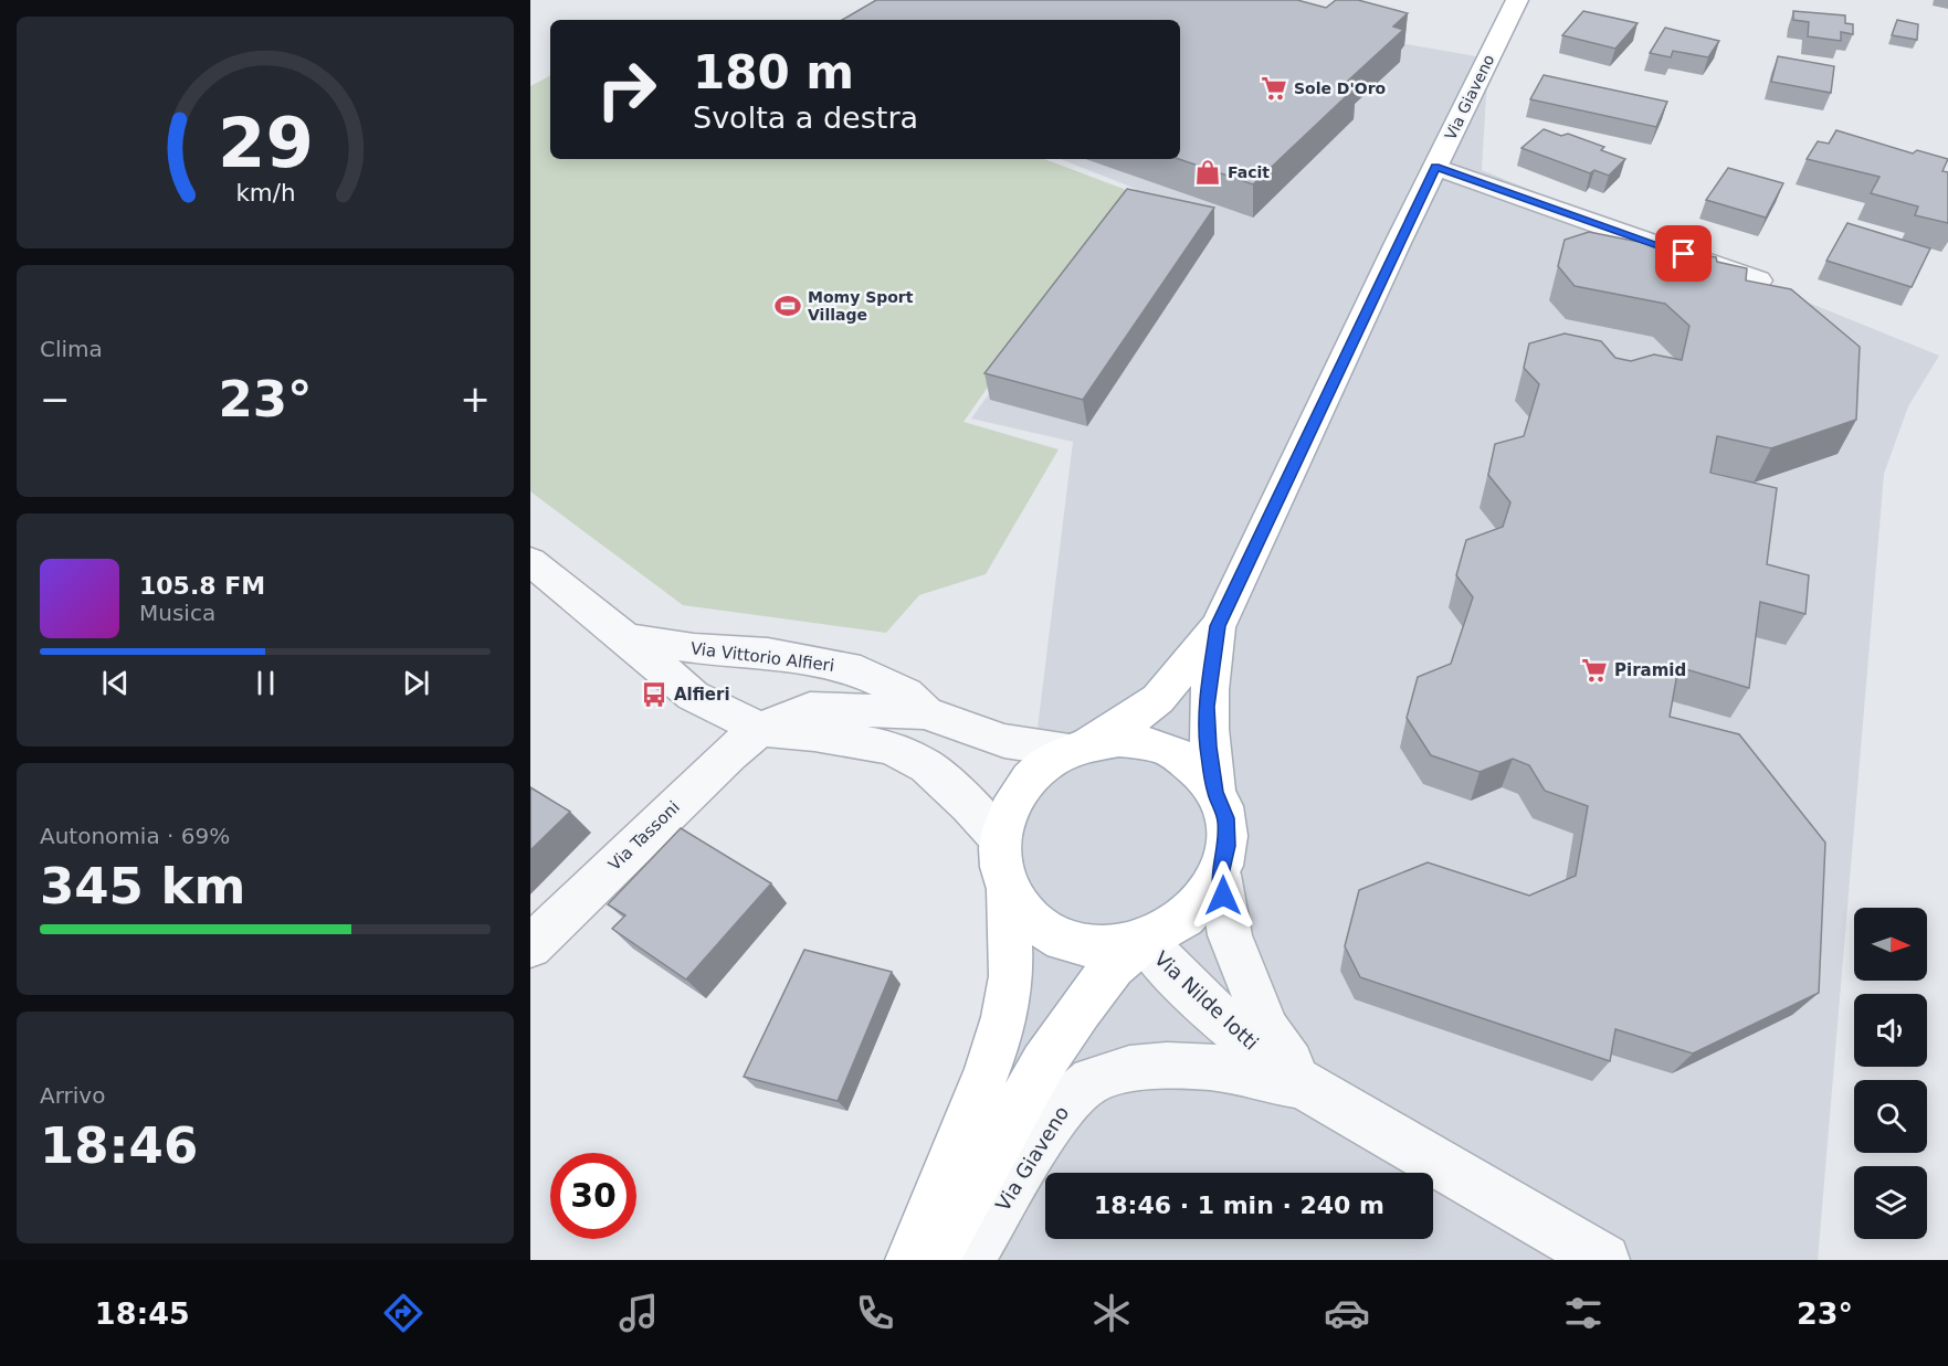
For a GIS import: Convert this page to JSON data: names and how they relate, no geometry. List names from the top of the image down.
{
  "streets": {
    "main road": ["Via Giaveno"],
    "street": ["Via Vittorio Alfieri", "Via Tassoni", "Via Nilde Iotti"]
  },
  "crossings": [
    ["Via Giaveno", "Via Vittorio Alfieri"],
    ["Via Giaveno", "Via Nilde Iotti"],
    ["Via Vittorio Alfieri", "Via Tassoni"],
    ["Via Vittorio Alfieri", "Via Nilde Iotti"]
  ],
  "places": {
    "supermarket": ["Sole D'Oro", "Piramid"],
    "shop": ["Facit"],
    "sports": ["Momy Sport Village"],
    "bus stop": ["Alfieri"]
  },
  "north": "right",
  "page": {
    "turn": ["180 m", "Svolta a destra"],
    "tile": [
      "Clima",
      ["Autonomia · 69%", "345 km"],
      ["Arrivo", "18:46"]
    ],
    "heat": ["−", "23°", "+"],
    "song": ["105.8 FM", "Musica"],
    "limit": "30",
    "trip": "18:46 · 1 min · 240 m",
    "tabs": ["18:45", "23°"],
    "gauge": ["29", "km/h"]
  }
}
